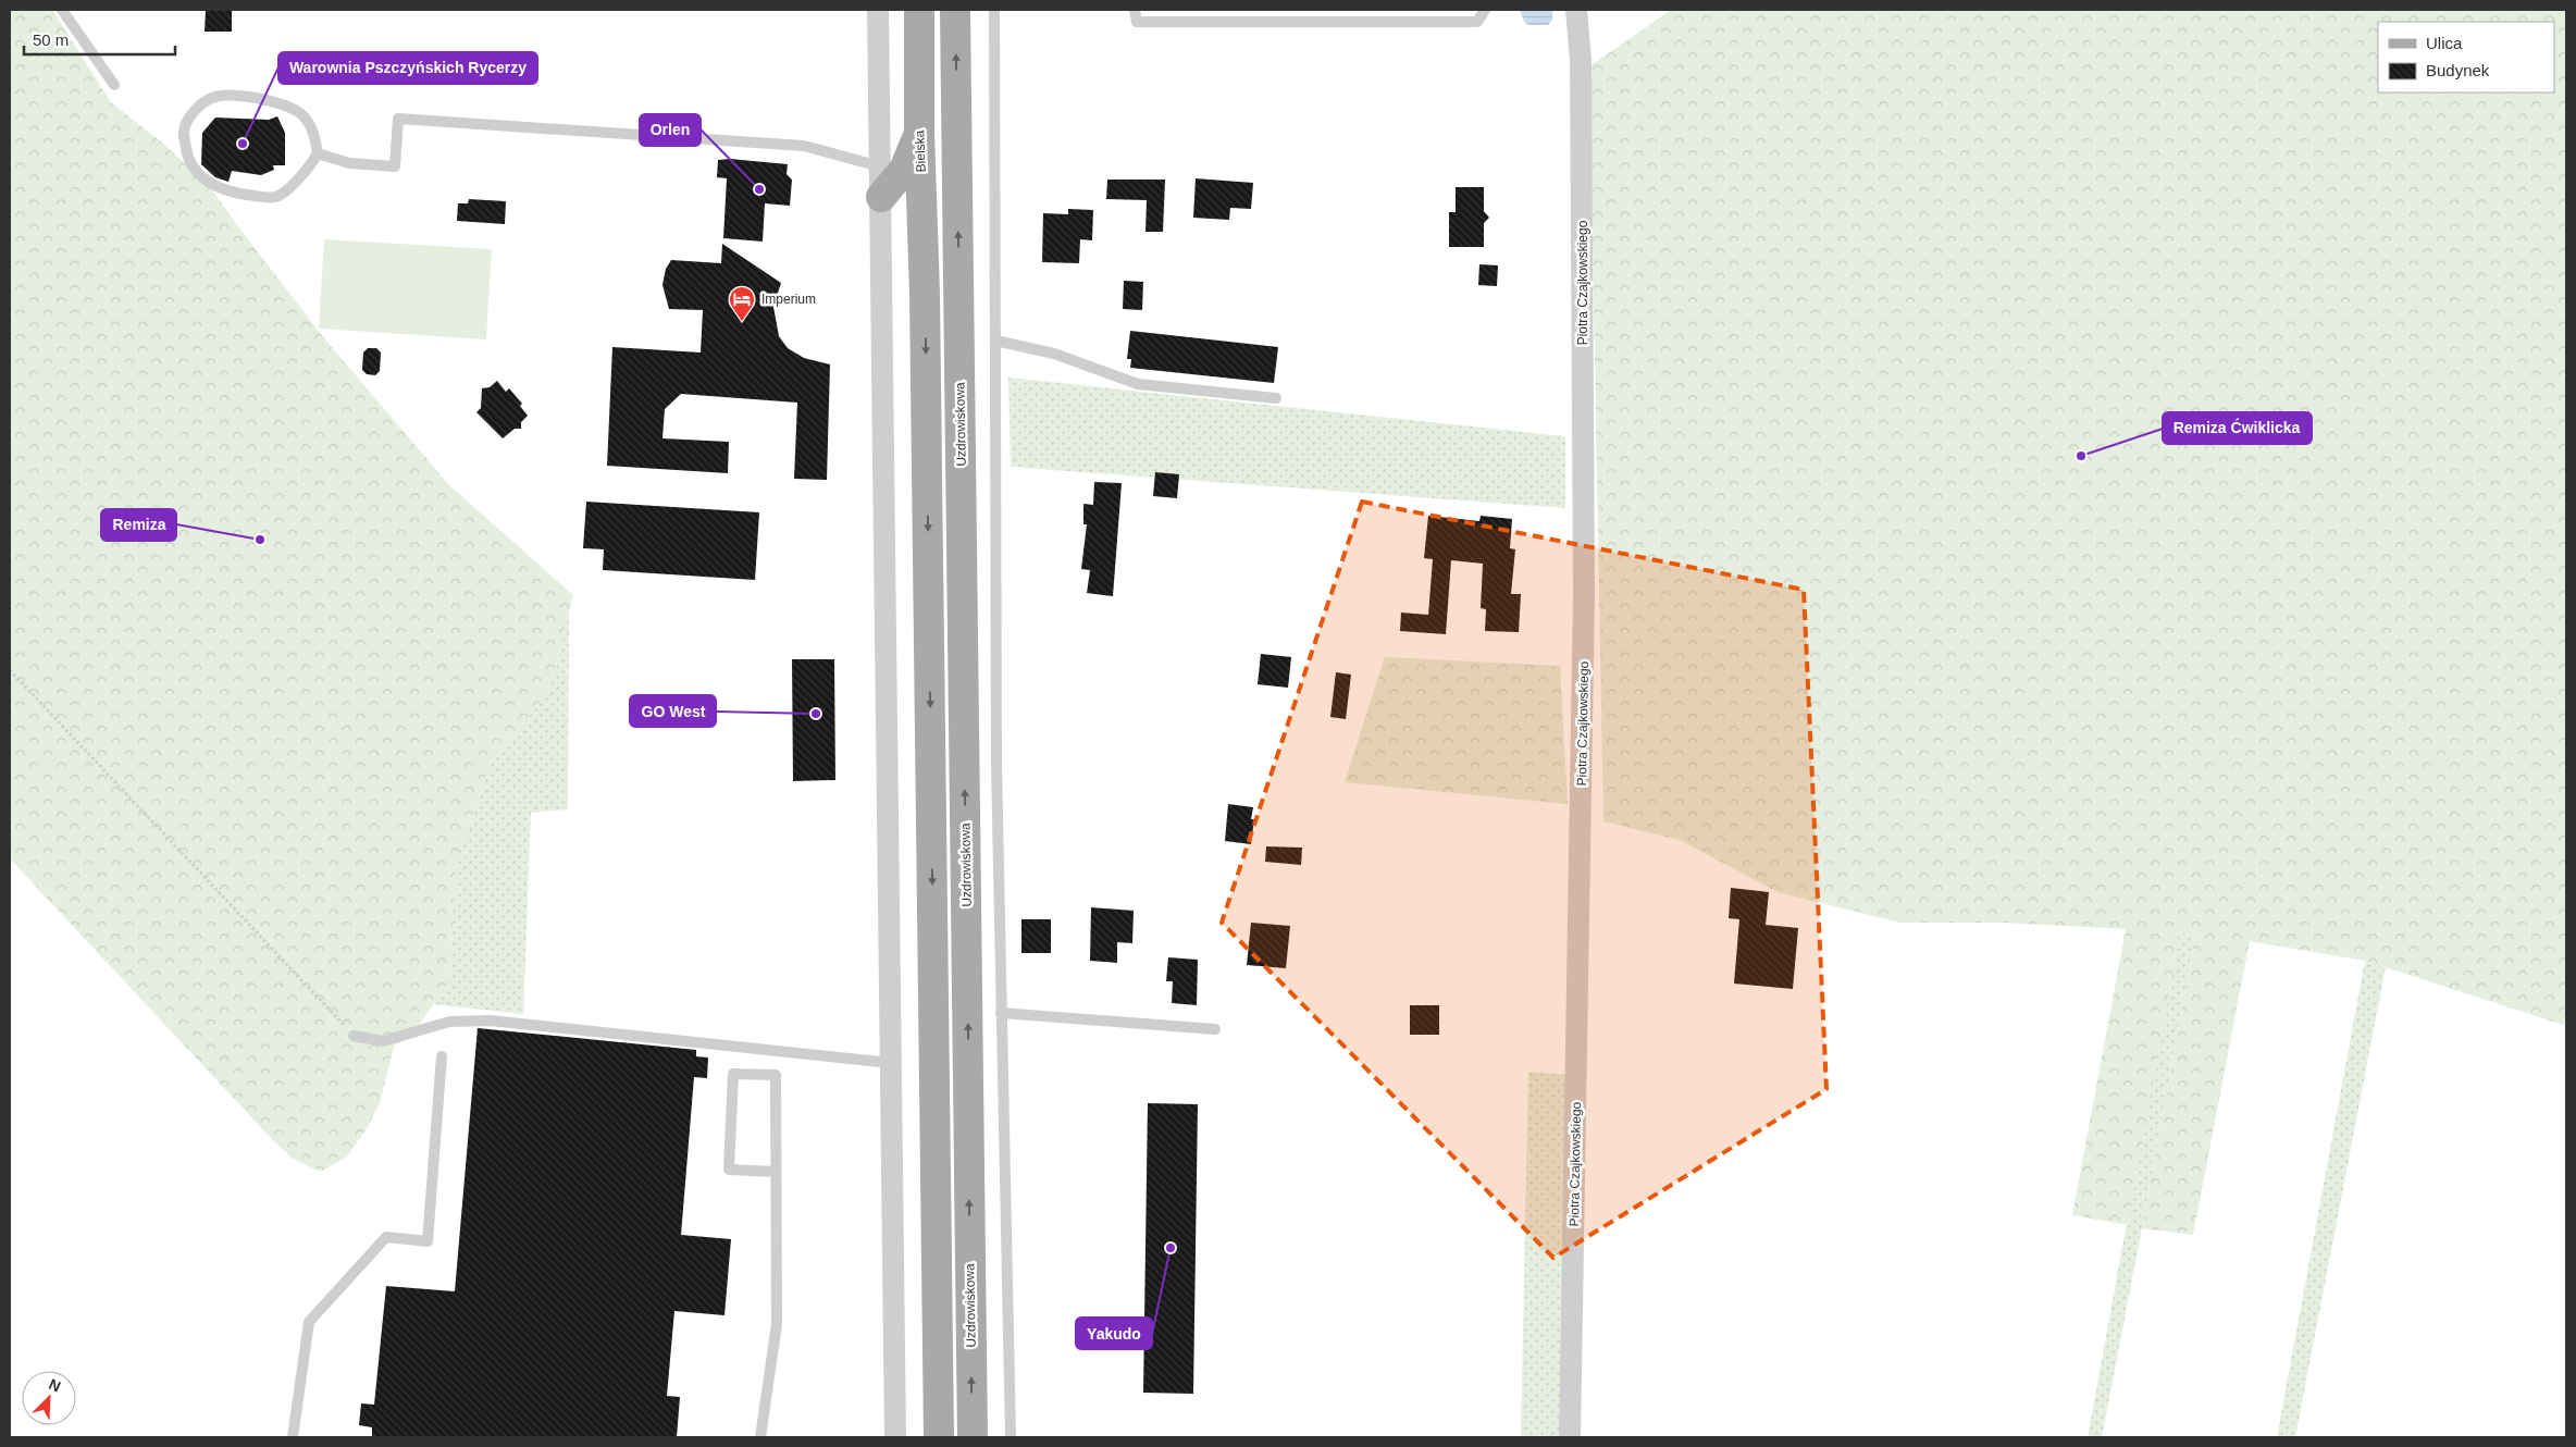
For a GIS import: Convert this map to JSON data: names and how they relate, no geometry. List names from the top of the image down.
{
  "streets": {
    "main road": ["Bielska", "Uzdrowiskowa"],
    "street": ["Piotra Czajkowskiego"]
  },
  "one_way": ["Bielska", "Uzdrowiskowa"],
  "places": {
    "other": [
      "Warownia Pszczyńskich Rycerzy",
      "Orlen",
      "Remiza Ćwiklicka",
      "Remiza",
      "GO West",
      "Yakudo"
    ],
    "hotel": ["Imperium"]
  },
  "legend": ["Ulica", "Budynek"],
  "scale_bar": "50 m",
  "north": "top right"
}
